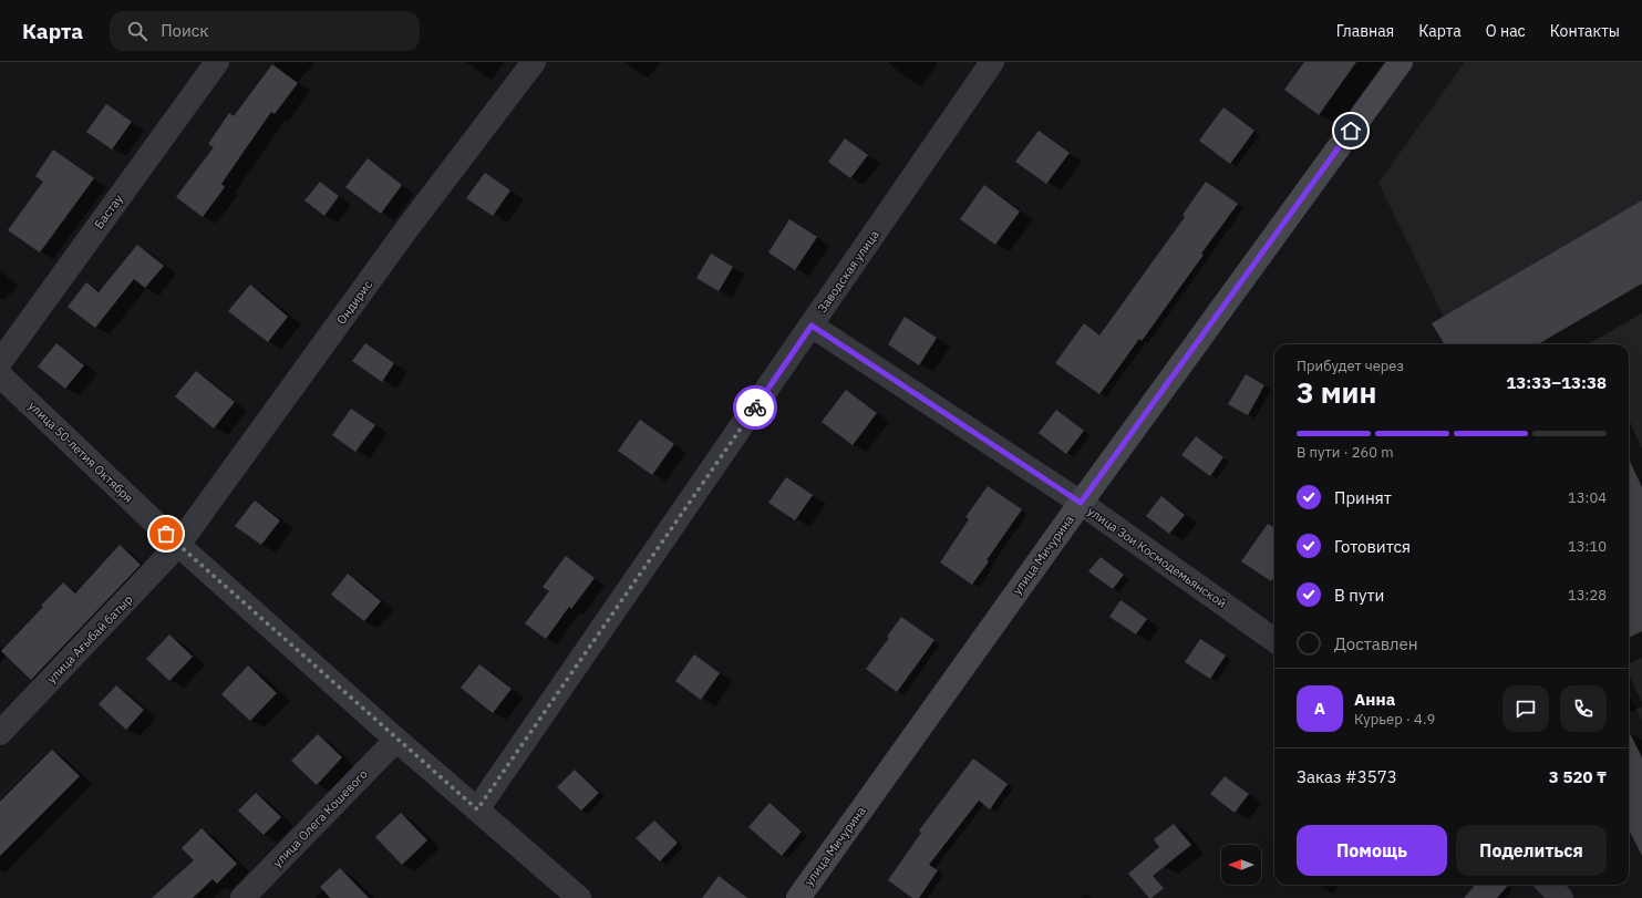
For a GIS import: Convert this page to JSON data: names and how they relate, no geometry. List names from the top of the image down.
{
  "streets": {
    "street": [
      "Бастау",
      "Заводская улица",
      "Ондирис",
      "улица 50-летия Октября",
      "улица Мичурина",
      "улица Зои Космодемьянской",
      "улица Ағыбай батыр",
      "улица Олега Кошевого"
    ]
  },
  "crossings": [
    ["Заводская улица", "улица 50-летия Октября"],
    ["Заводская улица", "улица Зои Космодемьянской"],
    ["Ондирис", "улица 50-летия Октября"],
    ["Ондирис", "улица Ағыбай батыр"],
    ["улица 50-летия Октября", "улица Ағыбай батыр"],
    ["улица 50-летия Октября", "улица Олега Кошевого"],
    ["улица Мичурина", "улица Зои Космодемьянской"]
  ],
  "north": "left",
  "page": {
    "header": "Карта",
    "search": "Поиск",
    "nav": [
      "Главная",
      "Карта",
      "О нас",
      "Контакты"
    ],
    "heading": ["3 мин", "Прибудет через", "13:33–13:38"],
    "panel": [
      "Анна",
      "Курьер · 4.9",
      "Заказ #3573",
      "3 520 ₸"
    ],
    "bar": "В пути · 260 m",
    "list": [
      ["Принят", "13:04"],
      ["Готовится", "13:10"],
      ["В пути", "13:28"],
      "Доставлен"
    ],
    "round": "А",
    "buttons": ["Помощь", "Поделиться"]
  }
}
